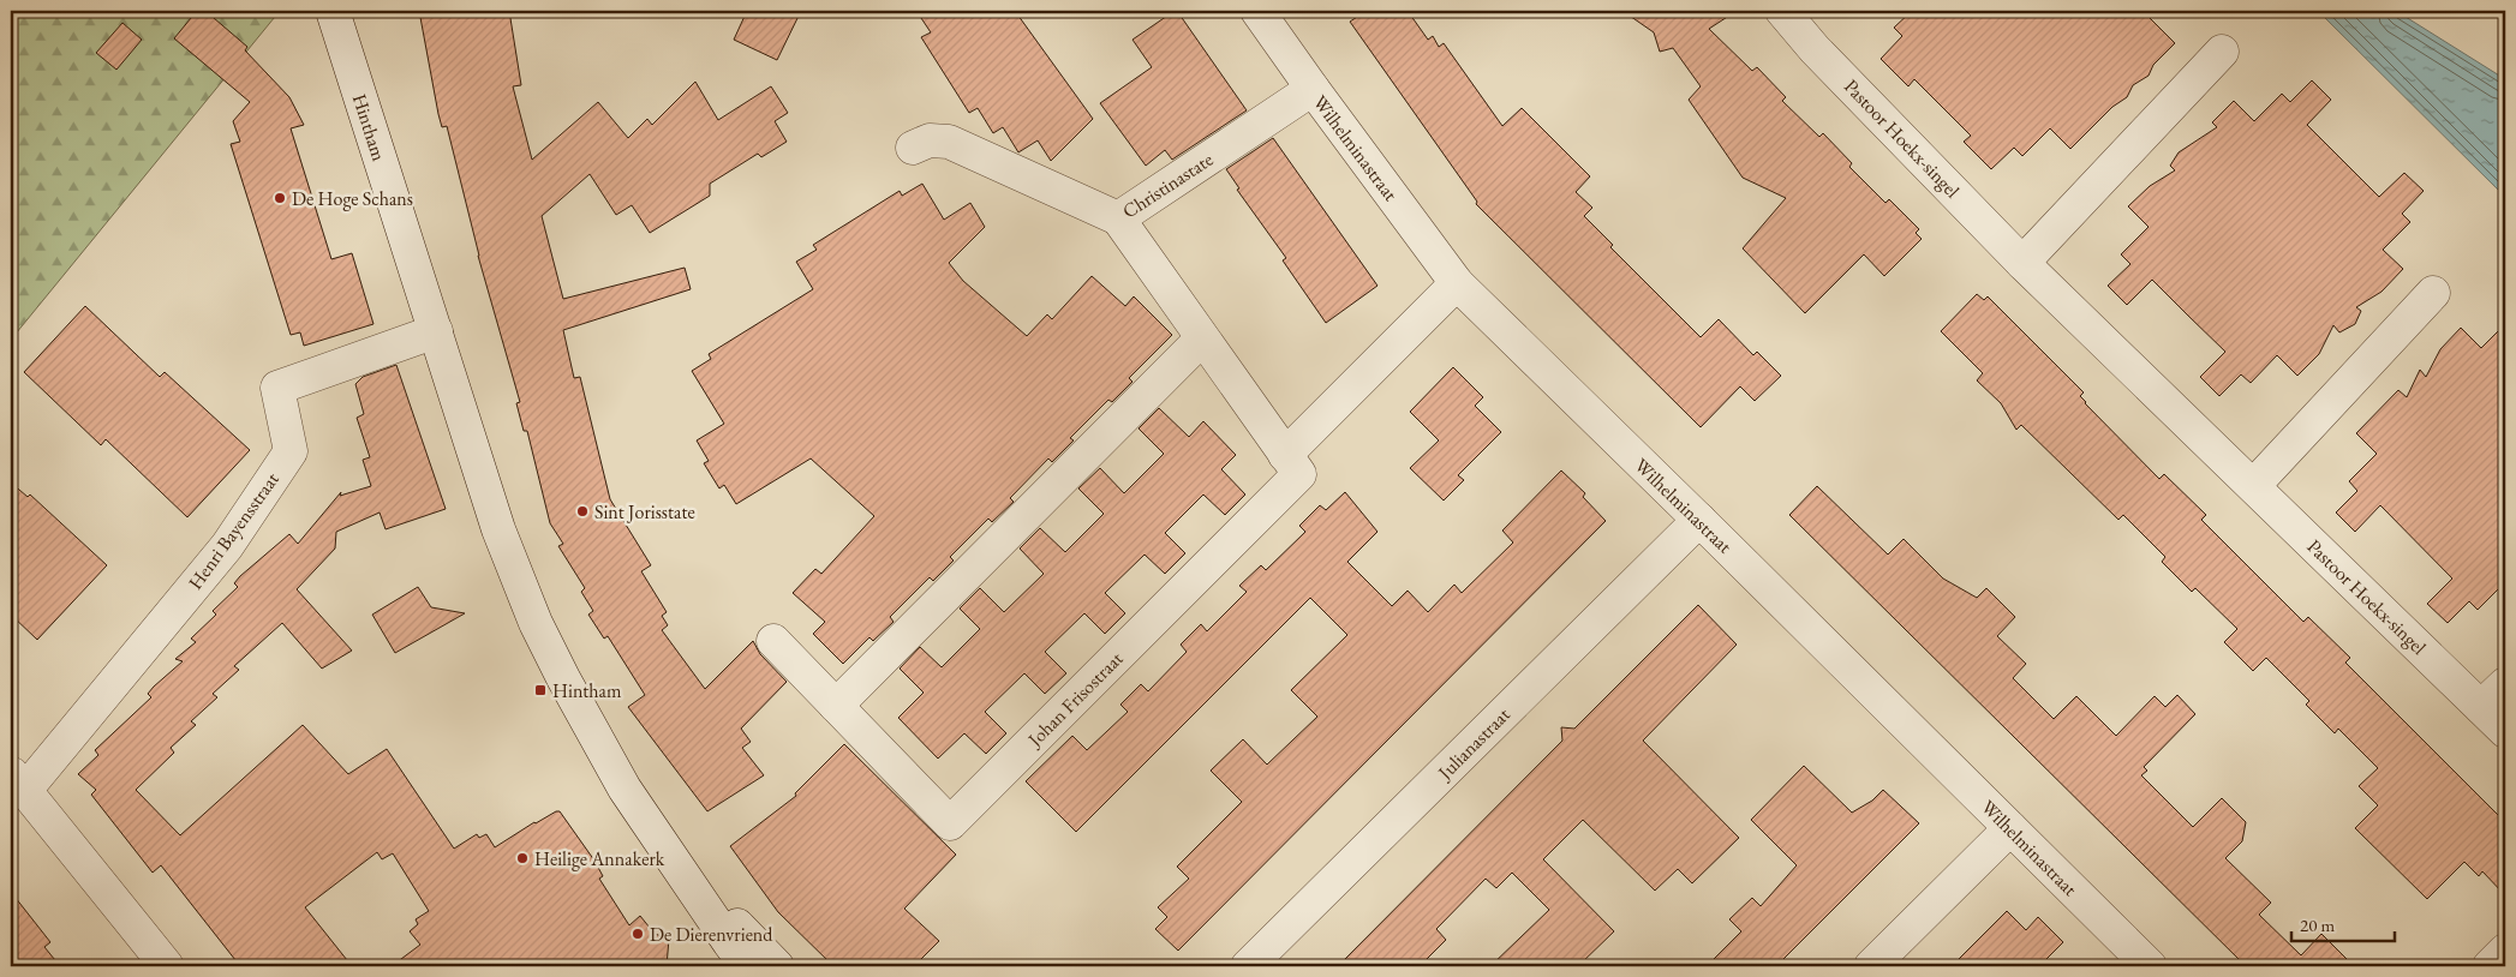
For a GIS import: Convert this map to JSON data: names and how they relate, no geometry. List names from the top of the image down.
{
  "streets": {
    "street": [
      "Hintham",
      "Pastoor Hoekx-singel",
      "Wilhelminastraat",
      "Christinastate",
      "Henri Bayensstraat",
      "Johan Frisostraat",
      "Julianastraat"
    ]
  },
  "crossings": [
    ["Hintham", "Henri Bayensstraat"],
    ["Wilhelminastraat", "Christinastate"],
    ["Wilhelminastraat", "Julianastraat"],
    ["Christinastate", "Johan Frisostraat"]
  ],
  "places": {
    "other": [
      "De Hoge Schans",
      "Sint Jorisstate",
      "Heilige Annakerk",
      "De Dierenvriend"
    ],
    "transit": ["Hintham"]
  },
  "scale_bar": "20 m"
}
